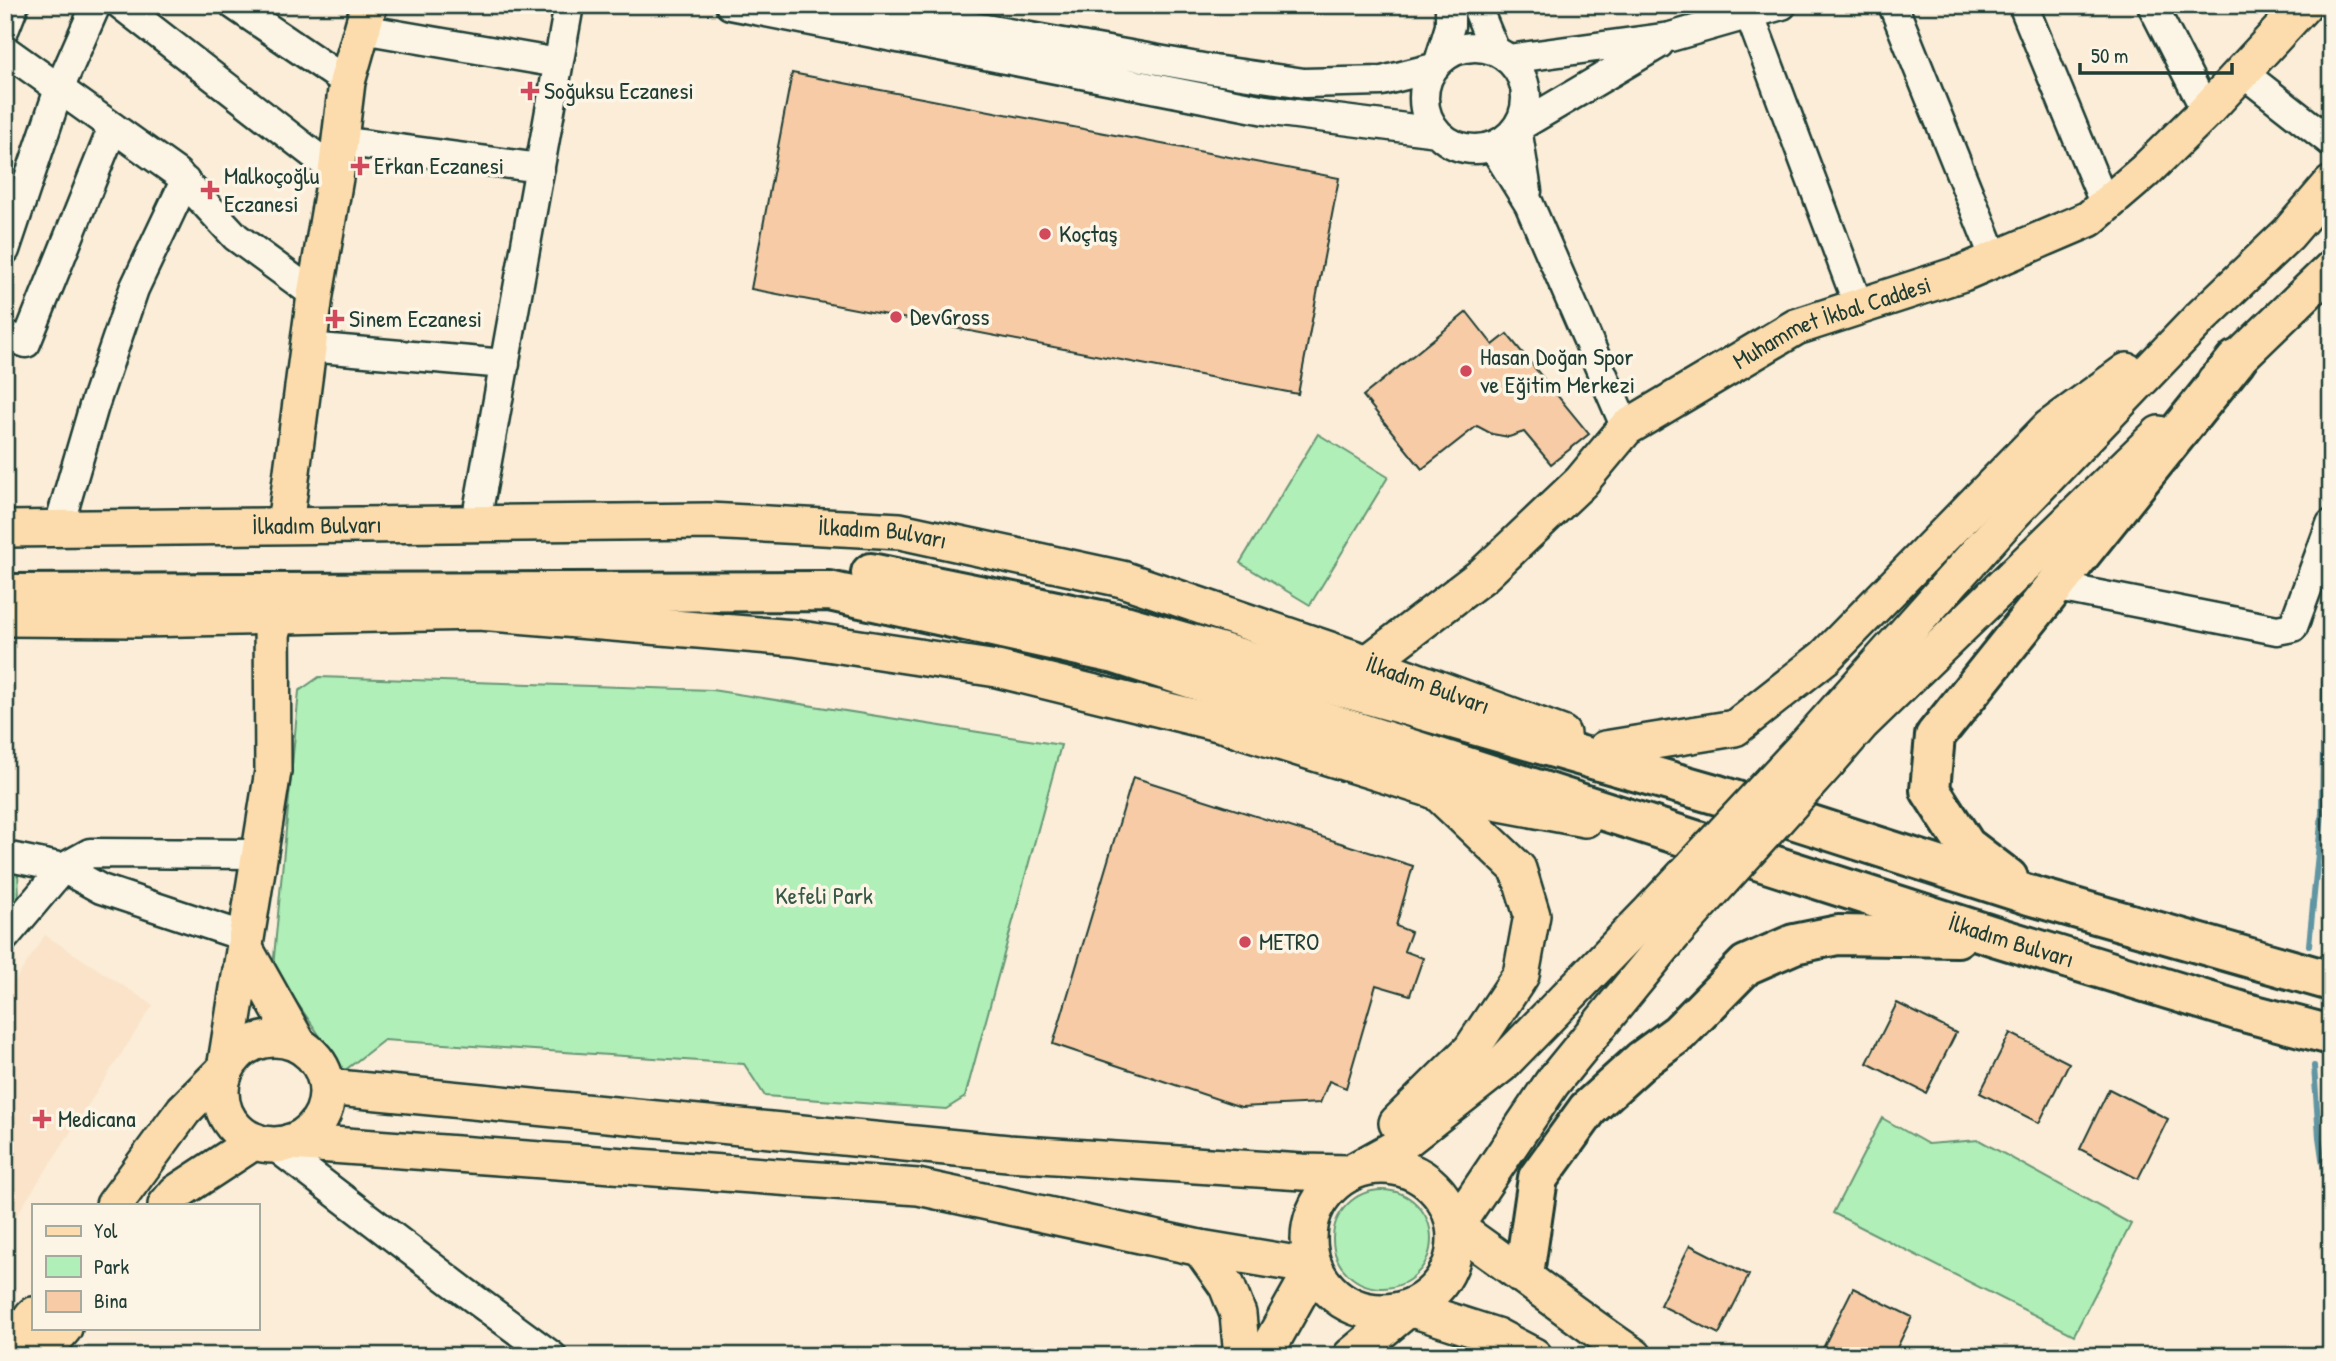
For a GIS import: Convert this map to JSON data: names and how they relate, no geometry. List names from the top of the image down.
{
  "streets": {
    "highway": ["İlkadım Bulvarı"],
    "main road": ["Muhammet İkbal Caddesi"]
  },
  "crossings": [
    ["Muhammet İkbal Caddesi", "İlkadım Bulvarı"]
  ],
  "parks": ["Kefeli Park"],
  "places": {
    "health": [
      "Soğuksu Eczanesi",
      "Erkan Eczanesi",
      "Malkoçoğlu Eczanesi",
      "Sinem Eczanesi",
      "Medicana"
    ],
    "other": [
      "Koçtaş",
      "DevGross",
      "Hasan Doğan Spor ve Eğitim Merkezi",
      "METRO"
    ]
  },
  "legend": ["Yol", "Park", "Bina"],
  "scale_bar": "50 m"
}
